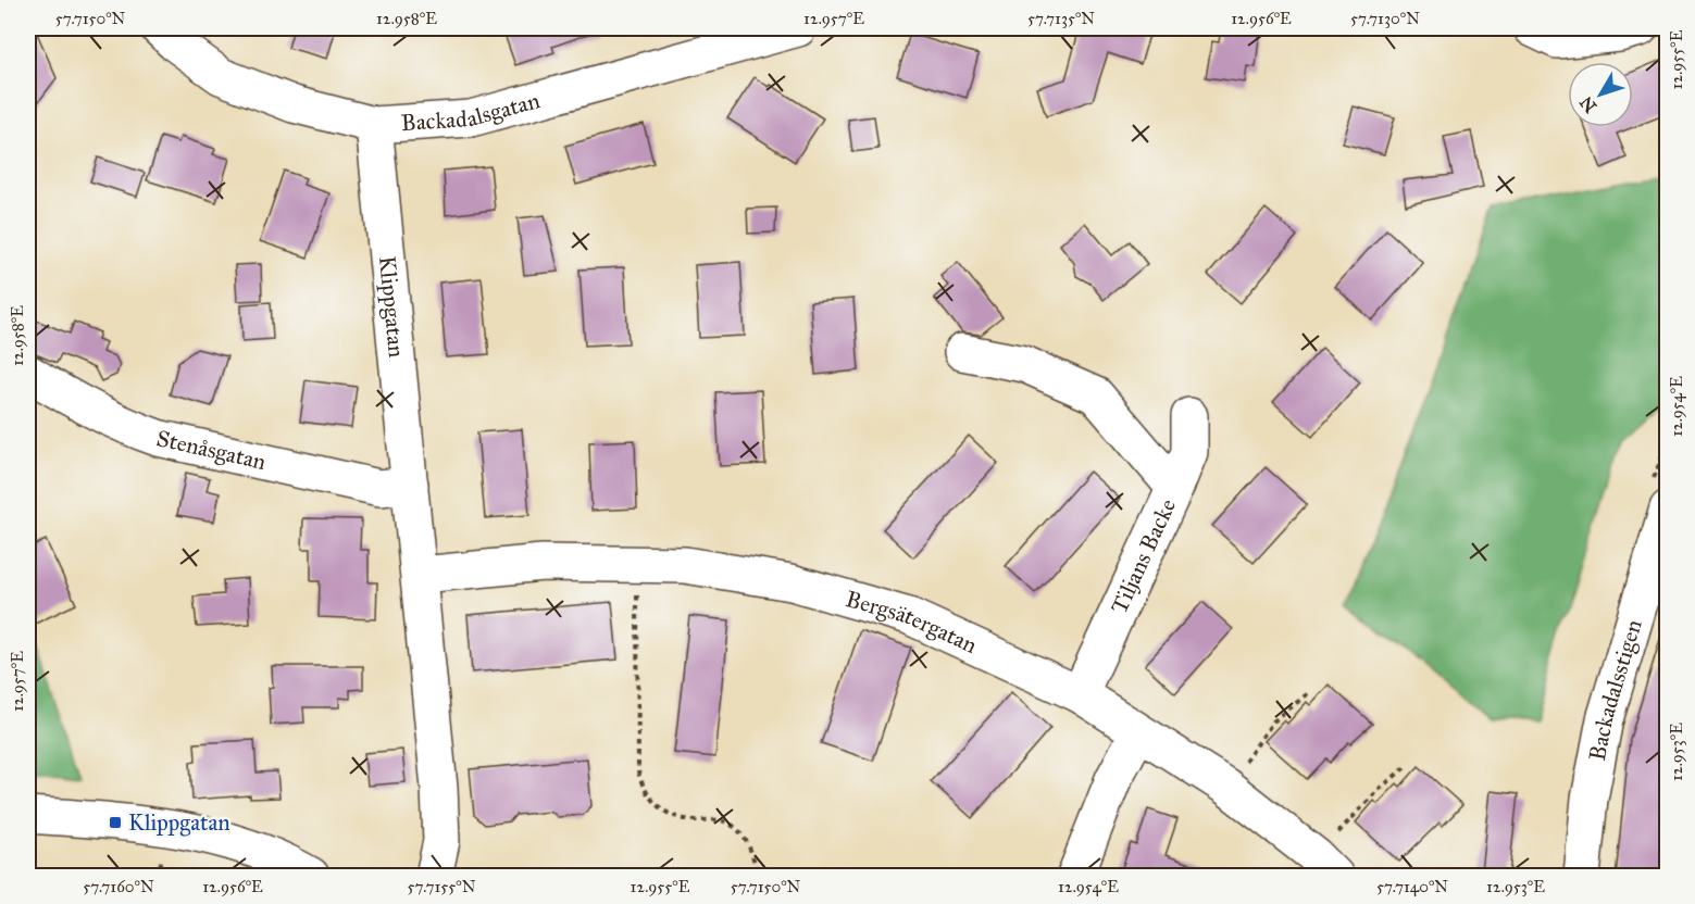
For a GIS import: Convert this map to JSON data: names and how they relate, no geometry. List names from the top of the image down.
{
  "streets": {
    "street": [
      "Backadalsgatan",
      "Klippgatan",
      "Stenåsgatan",
      "Tiljans Backe",
      "Bergsätergatan",
      "Backadalsstigen"
    ]
  },
  "crossings": [
    ["Backadalsgatan", "Klippgatan"],
    ["Klippgatan", "Stenåsgatan"],
    ["Klippgatan", "Bergsätergatan"],
    ["Tiljans Backe", "Bergsätergatan"]
  ],
  "places": {
    "transit": ["Klippgatan"]
  },
  "north": "bottom left",
  "coordinates": [
    "57.7150°N",
    "12.958°E",
    "12.957°E",
    "57.7135°N",
    "12.956°E",
    "57.7130°N",
    "12.955°E",
    "12.954°E",
    "12.953°E",
    "57.7160°N",
    "57.7155°N",
    "57.7140°N"
  ]
}
